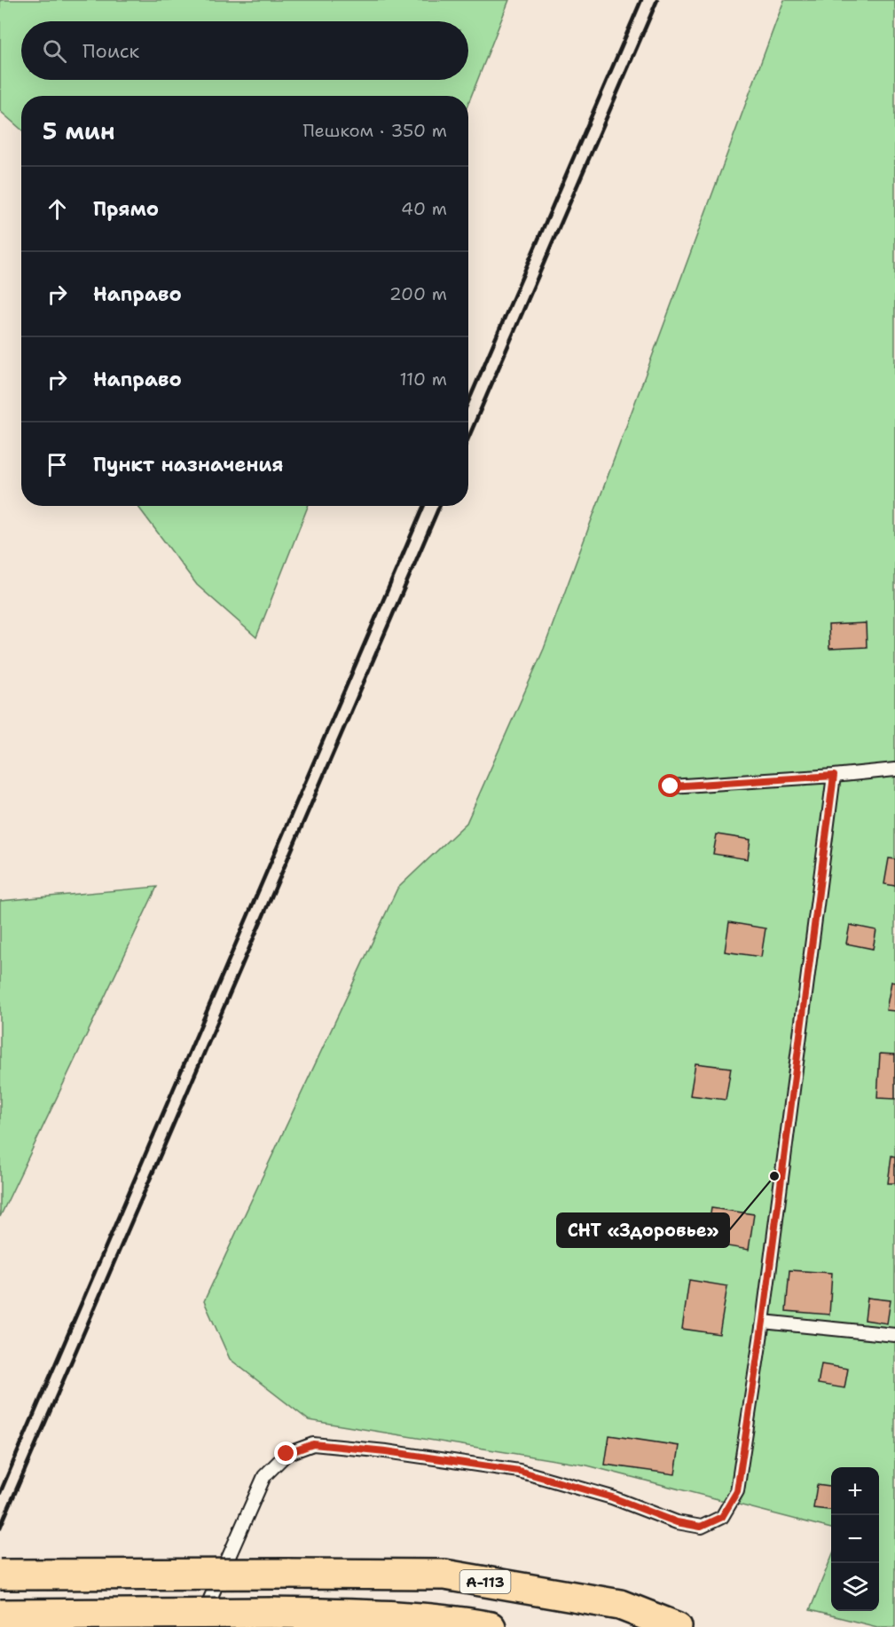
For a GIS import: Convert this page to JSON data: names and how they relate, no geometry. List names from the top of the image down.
{
  "streets": {
    "highway": ["А-113"]
  },
  "places": ["СНТ «Здоровье»"],
  "page": {
    "search": "Поиск",
    "heading": ["5 мин", "Пешком · 350 m"],
    "list": [
      ["Прямо", "40 m"],
      ["Направо", "200 m"],
      ["Направо", "110 m"],
      "Пункт назначения"
    ],
    "map_buttons": ["+", "−"]
  }
}
